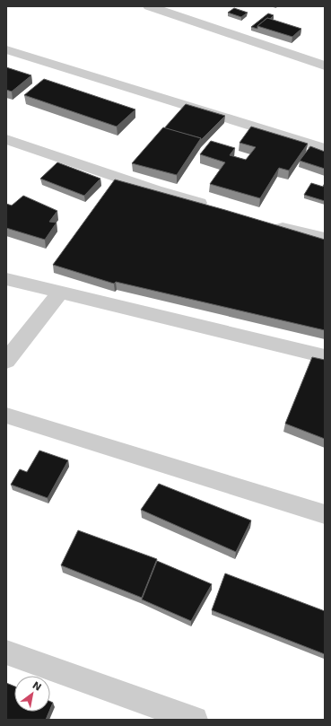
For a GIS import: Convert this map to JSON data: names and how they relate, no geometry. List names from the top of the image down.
{
  "north": "top right"
}
